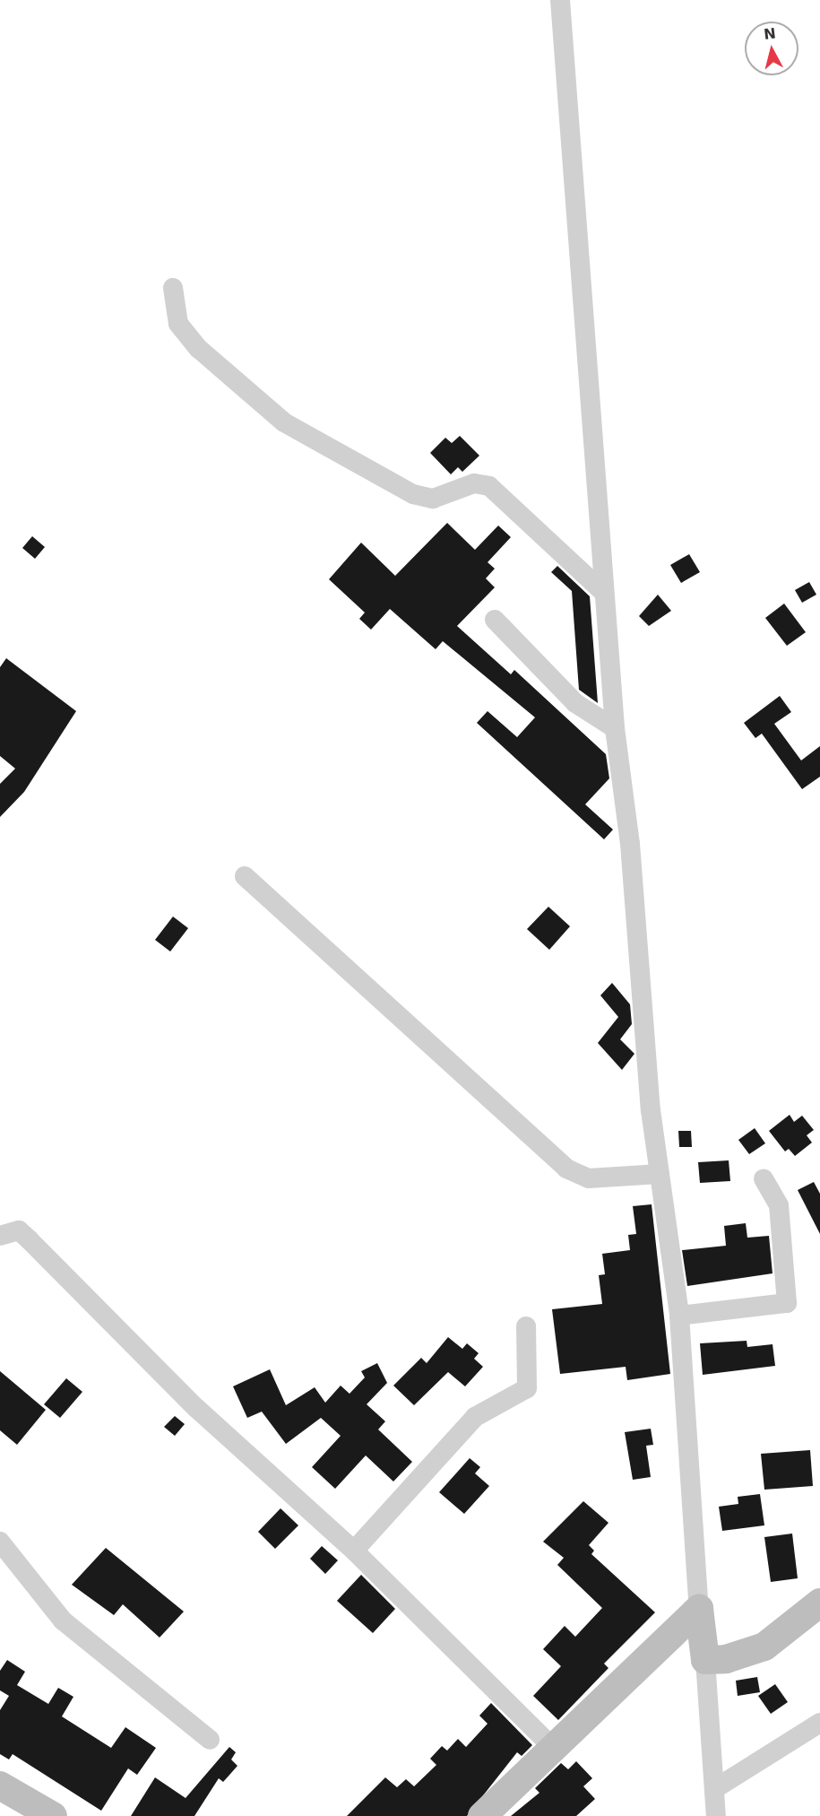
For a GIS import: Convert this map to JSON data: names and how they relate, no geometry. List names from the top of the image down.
{
  "north": "top"
}
